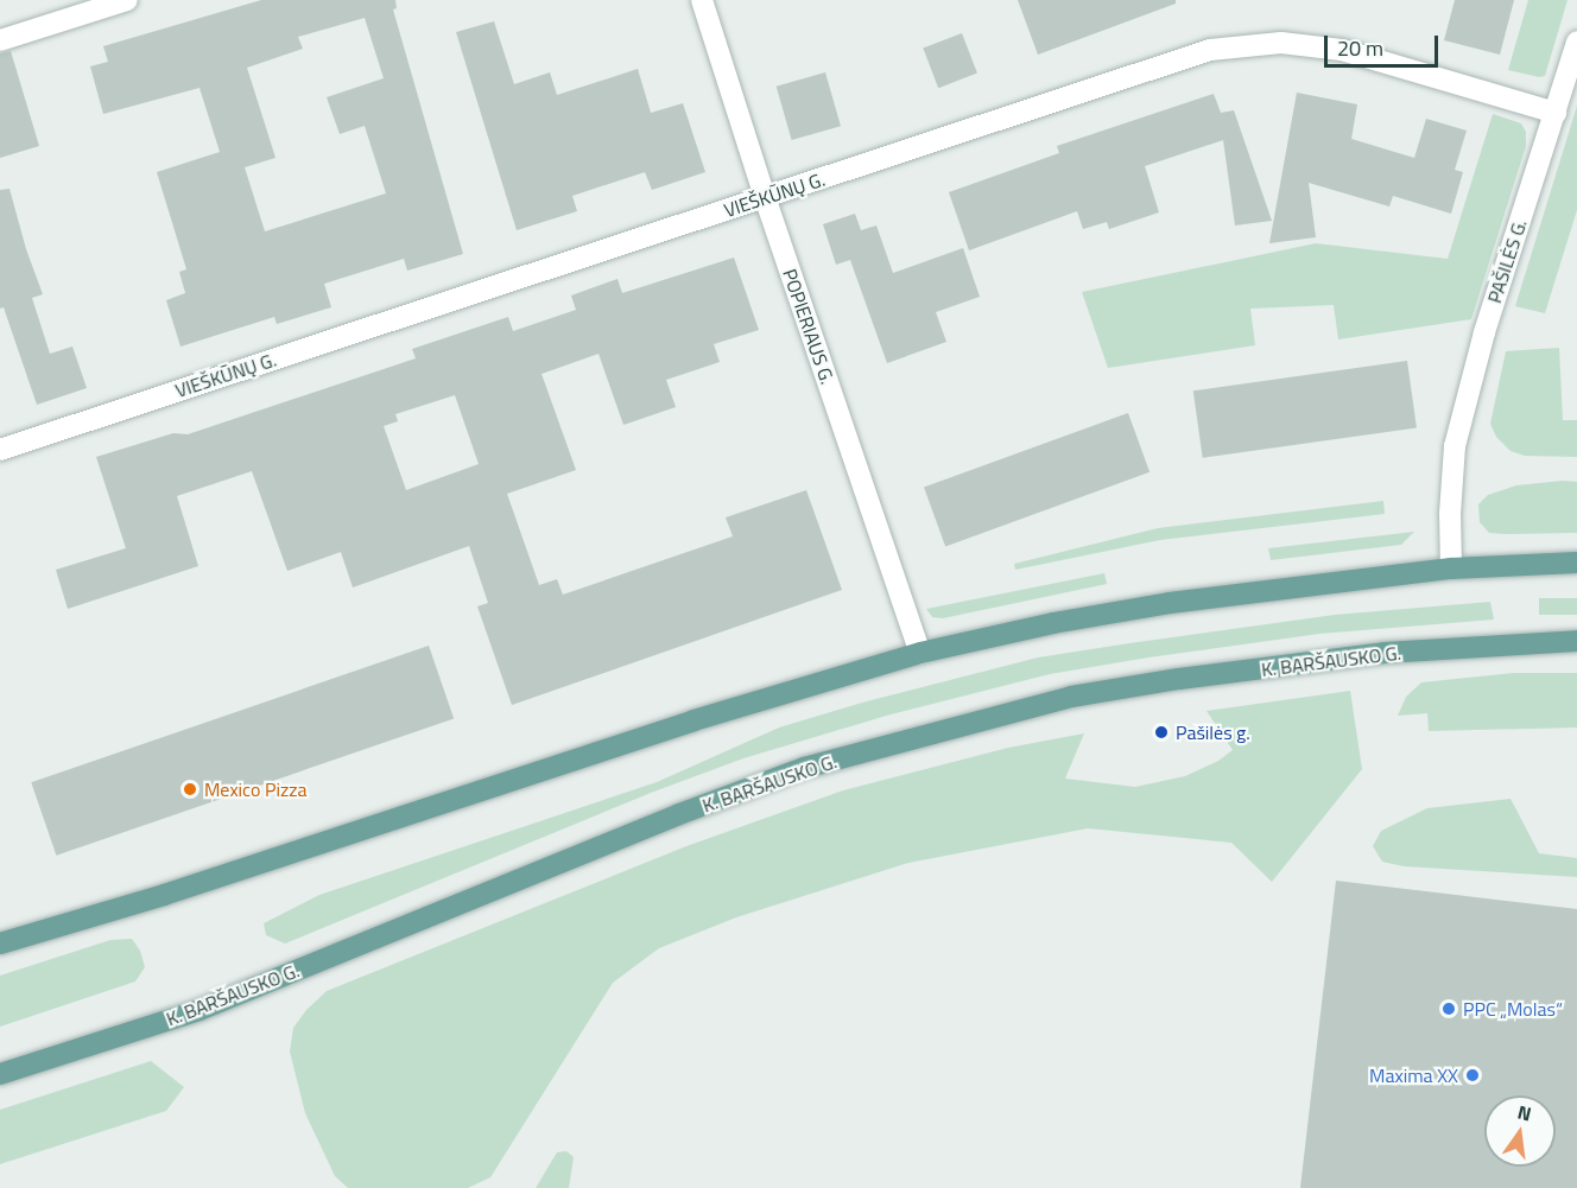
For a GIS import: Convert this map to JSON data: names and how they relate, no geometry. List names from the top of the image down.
{
  "streets": {
    "main road": ["K. BARŠAUSKO G."],
    "street": ["VIEŠKŪNŲ G.", "PAŠILĖS G.", "POPIERIAUS G."]
  },
  "crossings": [
    ["VIEŠKŪNŲ G.", "PAŠILĖS G."],
    ["VIEŠKŪNŲ G.", "POPIERIAUS G."]
  ],
  "places": [
    "Pašilės g.",
    "Mexico Pizza",
    "PPC „Molas“",
    "Maxima XX"
  ],
  "scale_bar": "20 m",
  "north": "top"
}
